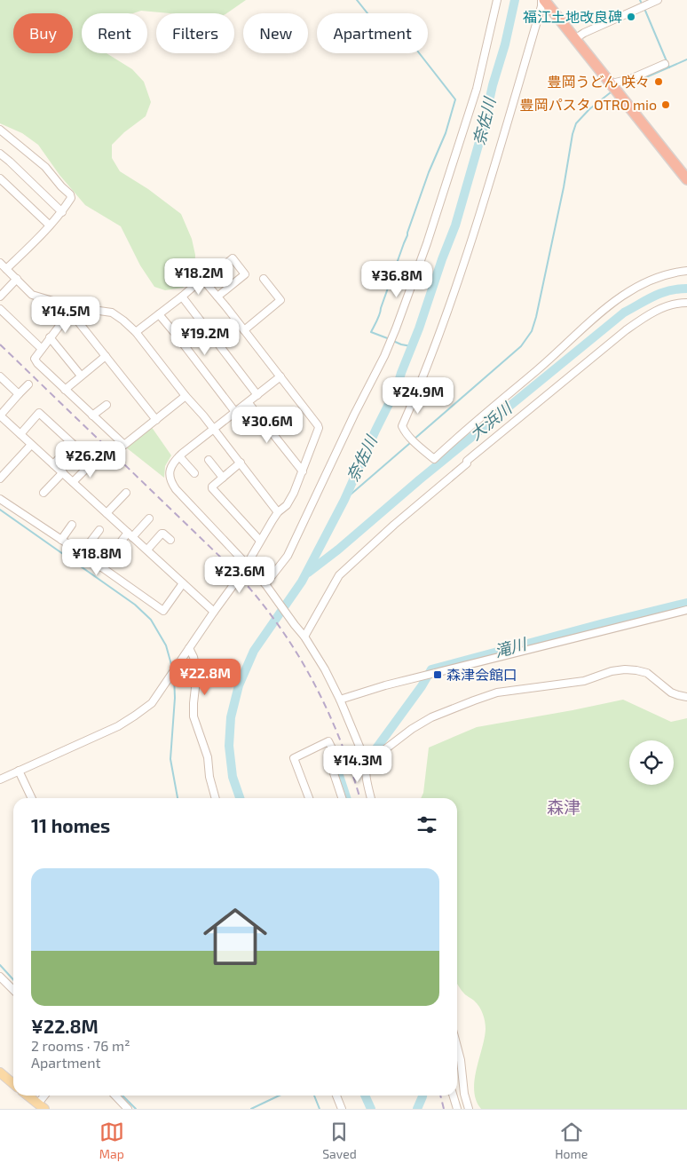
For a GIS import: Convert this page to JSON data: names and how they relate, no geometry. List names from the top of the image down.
{
  "districts": ["森津"],
  "water": ["奈佐川", "大浜川", "滝川"],
  "places": {
    "other": ["福江土地改良碑", "豊岡うどん 咲々", "豊岡パスタ OTRO mio"],
    "transit": ["森津会館口"]
  },
  "page": {
    "chip": [
      "Buy",
      "Rent",
      "Filters",
      "New",
      "Apartment"
    ],
    "price": [
      "¥18.2M",
      "¥36.8M",
      "¥14.5M",
      "¥19.2M",
      "¥24.9M",
      "¥30.6M",
      "¥26.2M",
      "¥18.8M",
      "¥23.6M",
      "¥22.8M",
      "¥14.3M"
    ],
    "heading": "11 homes",
    "list": [
      {
        "name": "¥22.8M",
        "note": "2 rooms · 76 m² · Apartment"
      }
    ],
    "tabs": ["Map", "Saved", "Home"]
  }
}
